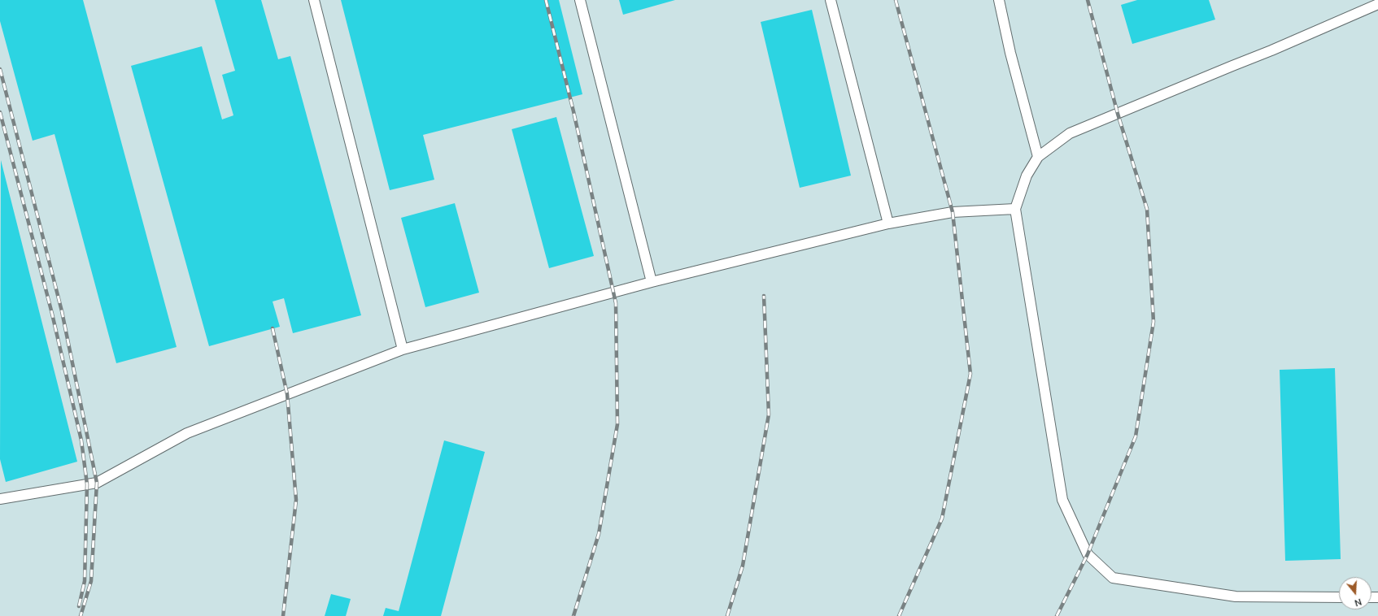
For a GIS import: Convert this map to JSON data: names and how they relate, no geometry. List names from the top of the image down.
{
  "north": "bottom"
}
